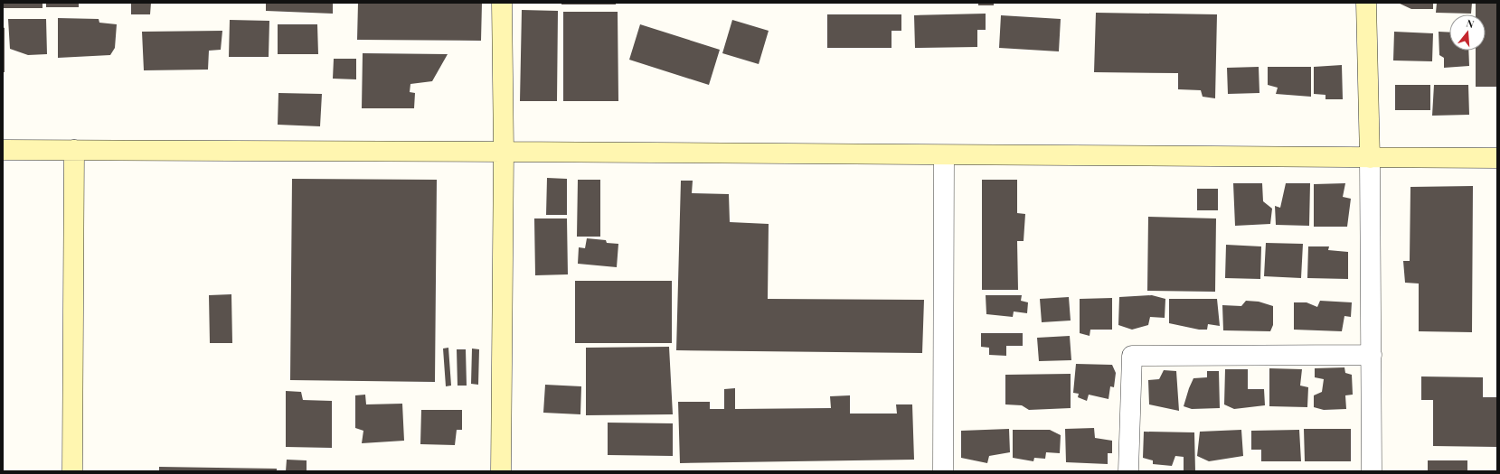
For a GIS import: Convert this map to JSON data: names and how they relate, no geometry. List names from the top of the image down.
{
  "north": "top"
}
